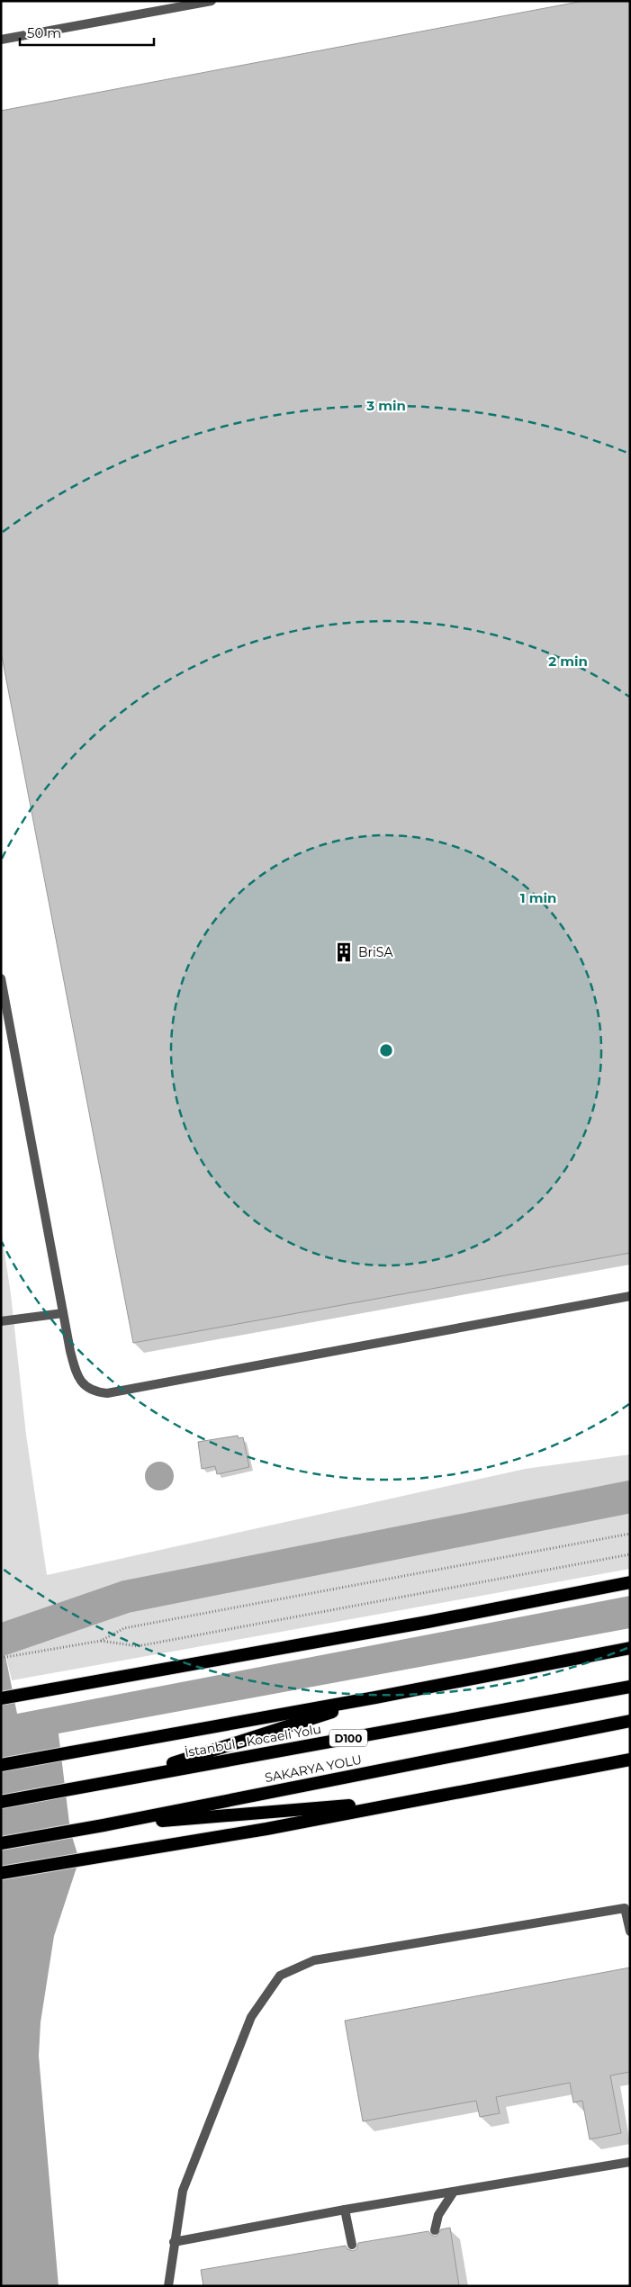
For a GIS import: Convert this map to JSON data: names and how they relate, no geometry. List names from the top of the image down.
{
  "streets": {
    "highway": ["D100", "İstanbul - Kocaeli Yolu", "SAKARYA YOLU"]
  },
  "places": {
    "building": ["BriSA"]
  },
  "scale_bar": "50 m",
  "rings": ["3 min", "2 min", "1 min"]
}
